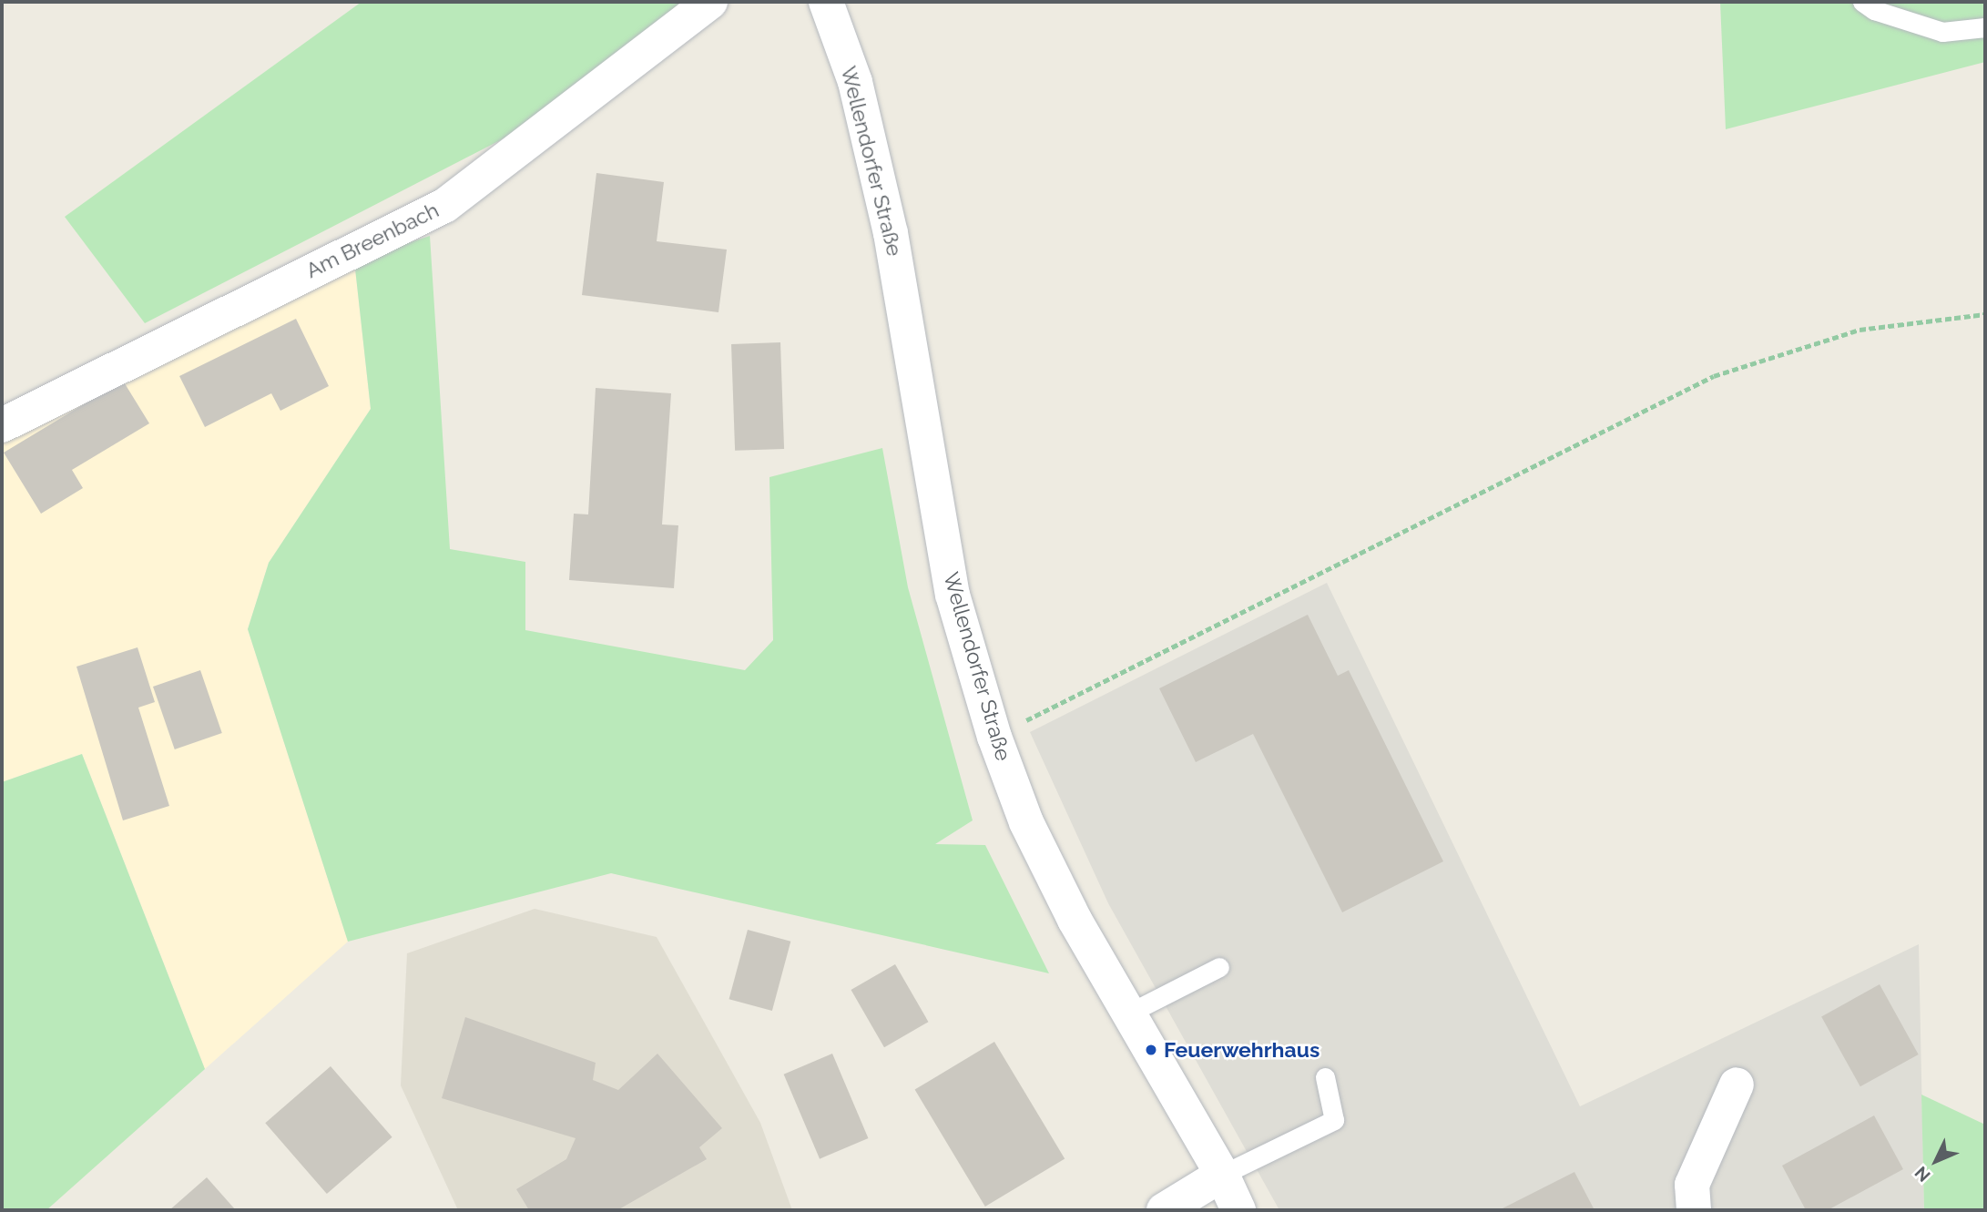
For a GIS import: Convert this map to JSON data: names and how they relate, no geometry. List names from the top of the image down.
{
  "streets": {
    "street": ["Wellendorfer Straße", "Am Breenbach"]
  },
  "places": ["Feuerwehrhaus"],
  "north": "bottom left"
}
